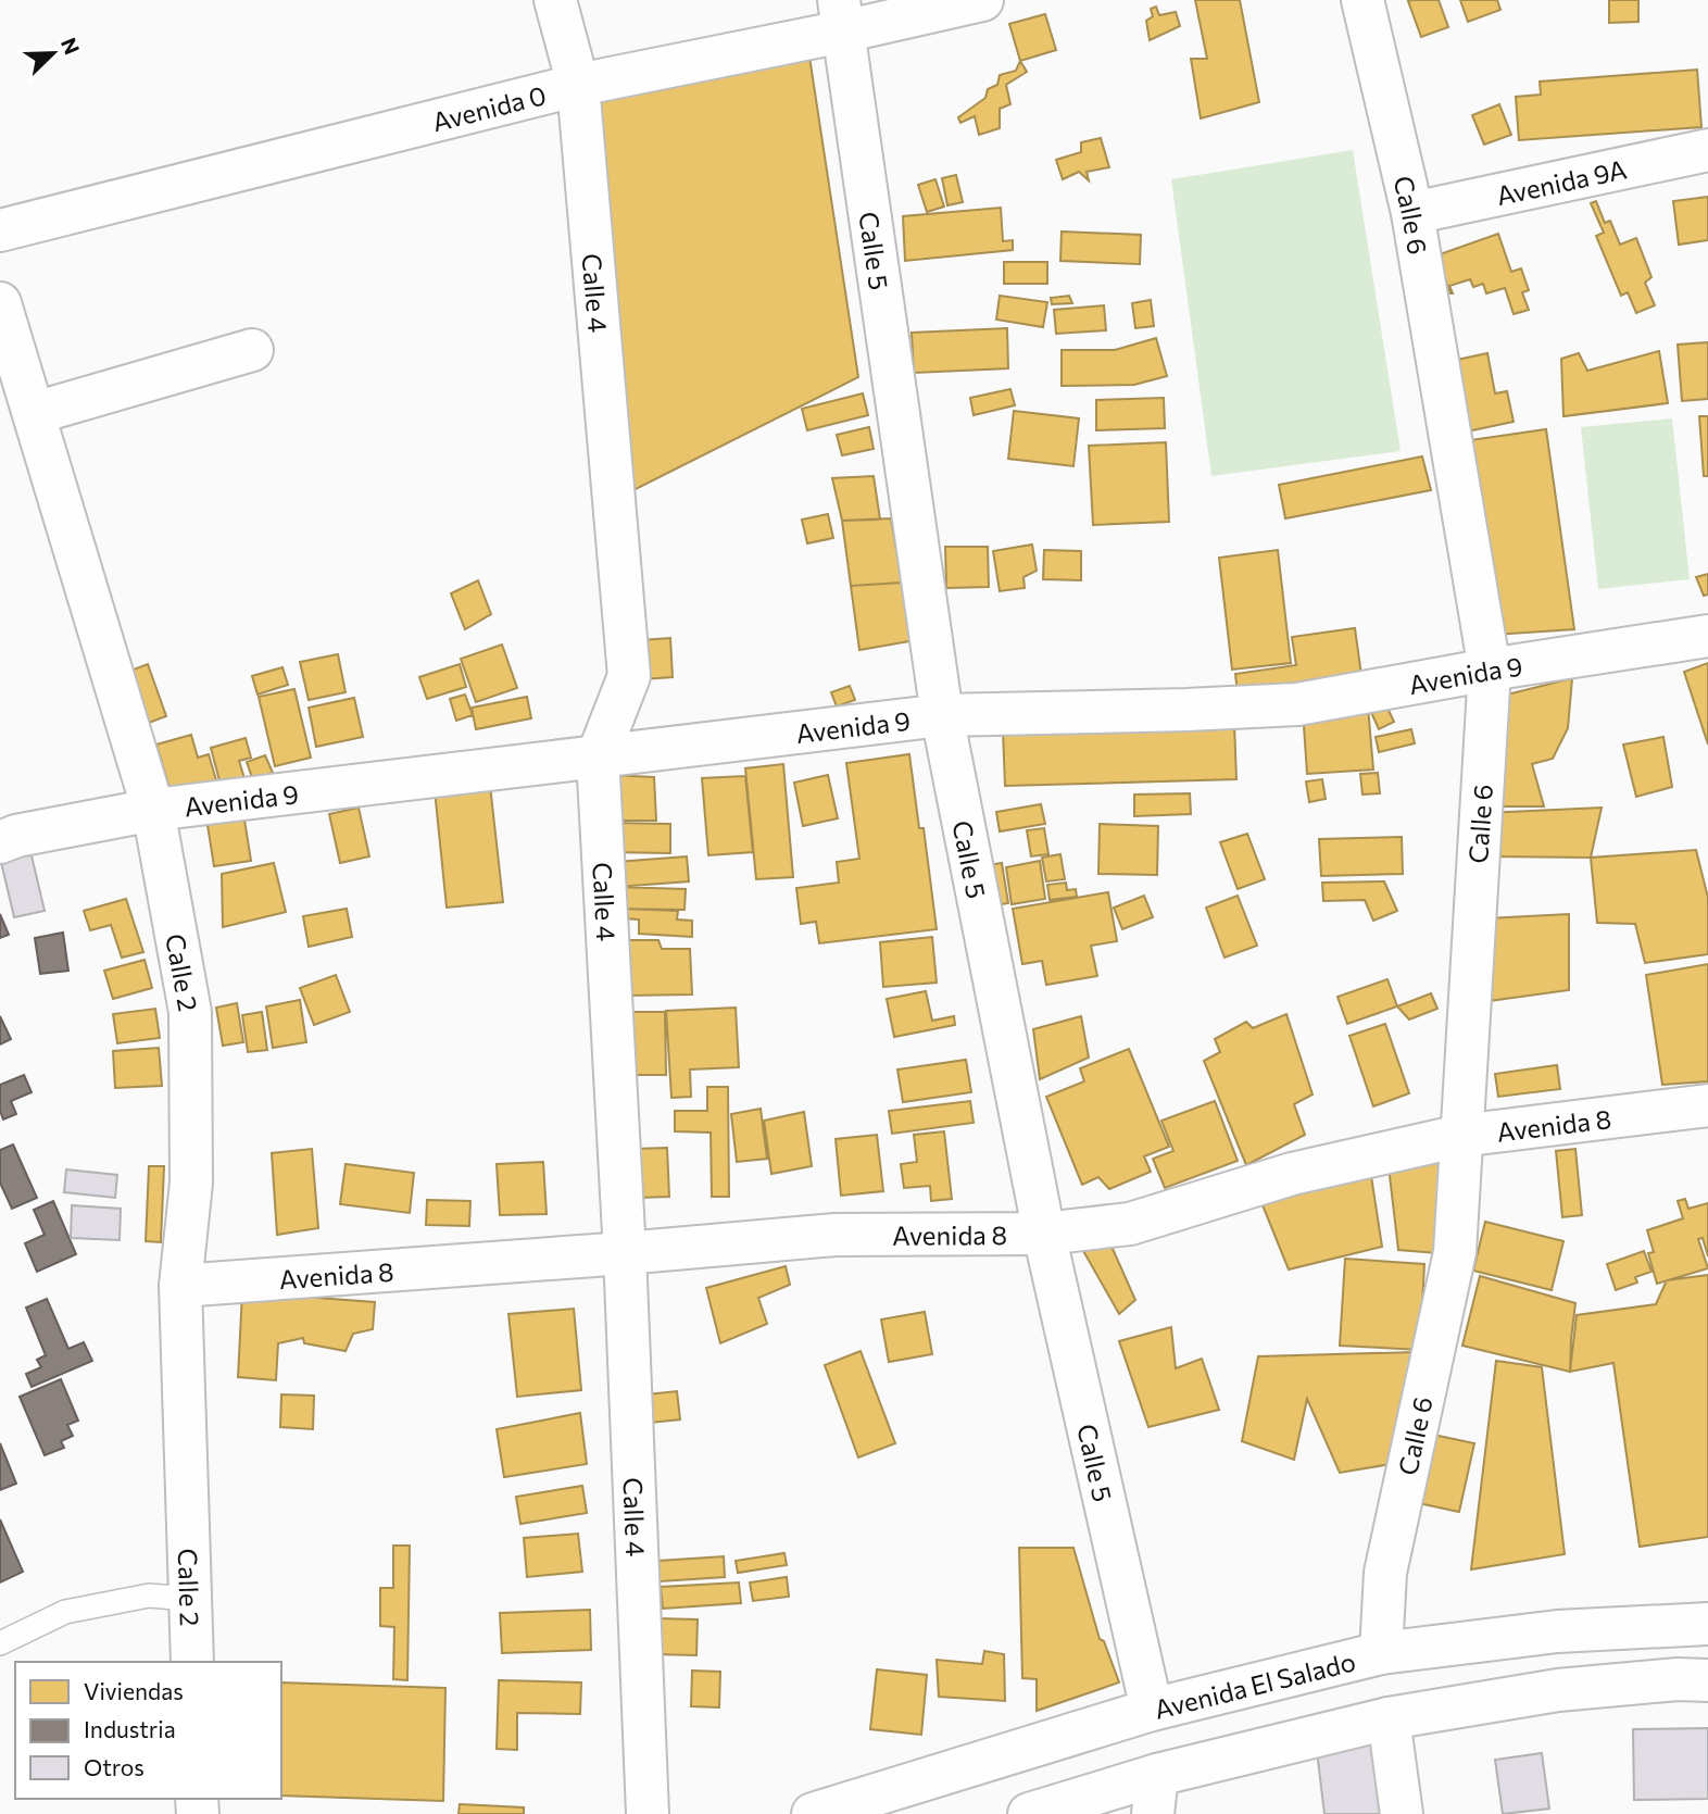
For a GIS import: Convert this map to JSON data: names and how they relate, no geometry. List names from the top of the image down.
{
  "streets": {
    "street": [
      "Avenida 0",
      "Avenida 9A",
      "Calle 6",
      "Calle 5",
      "Calle 4",
      "Avenida 9",
      "Calle 2",
      "Avenida 8",
      "Avenida El Salado"
    ]
  },
  "crossings": [
    ["Avenida 0", "Calle 5"],
    ["Avenida 0", "Calle 4"],
    ["Avenida 9A", "Calle 6"],
    ["Calle 6", "Avenida 9"],
    ["Calle 6", "Avenida 8"],
    ["Calle 6", "Avenida El Salado"],
    ["Calle 5", "Avenida 9"],
    ["Calle 5", "Avenida 8"],
    ["Calle 5", "Avenida El Salado"],
    ["Calle 4", "Avenida 9"],
    ["Calle 4", "Avenida 8"],
    ["Avenida 9", "Calle 2"],
    ["Calle 2", "Avenida 8"]
  ],
  "legend": ["Viviendas", "Industria", "Otros"],
  "north": "top right"
}
